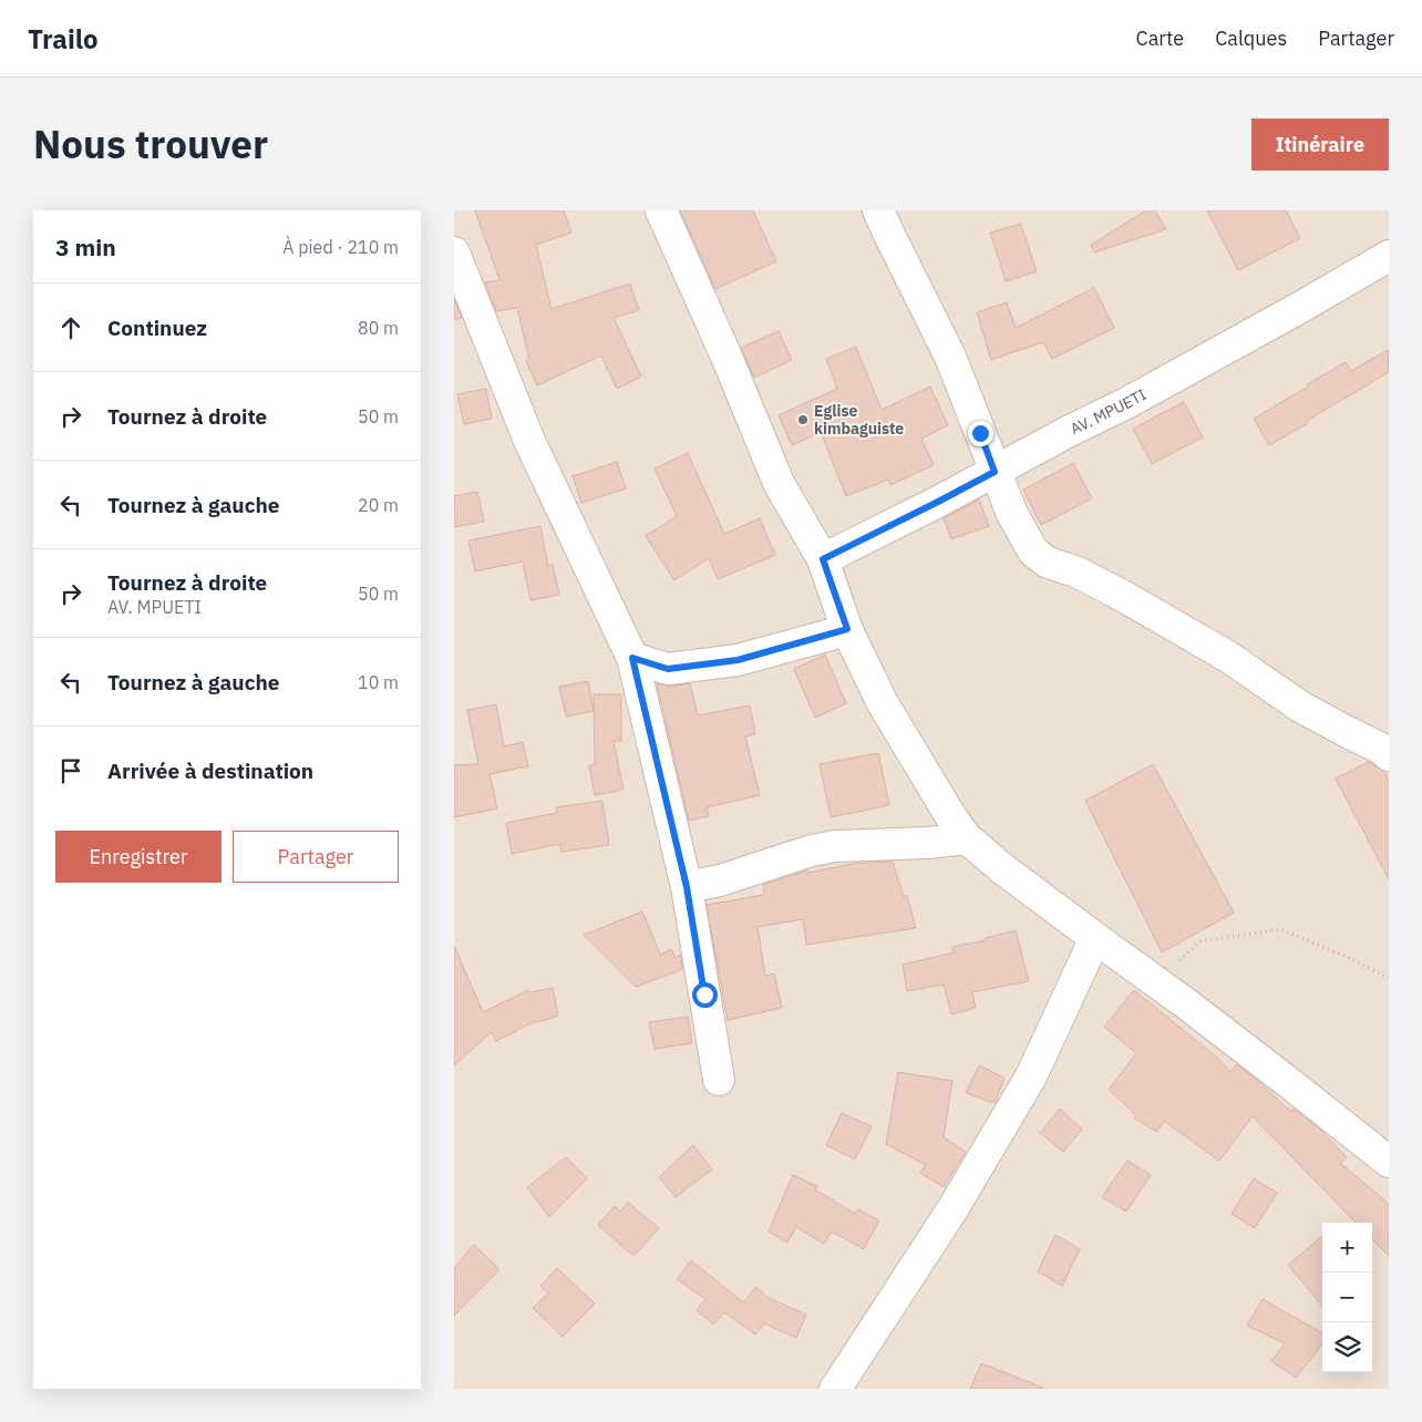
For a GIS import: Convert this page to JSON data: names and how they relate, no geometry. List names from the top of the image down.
{
  "streets": {
    "street": ["AV. MPUETI"]
  },
  "places": ["Eglise kimbaguiste"],
  "page": {
    "header": "Trailo",
    "nav": ["Carte", "Calques", "Partager"],
    "title": "Nous trouver",
    "buttons": [
      "Itinéraire",
      ["Enregistrer", "Partager"]
    ],
    "heading": ["3 min", "À pied · 210 m"],
    "list": [
      ["Continuez", "80 m"],
      ["Tournez à droite", "50 m"],
      ["Tournez à gauche", "20 m"],
      ["Tournez à droite", "AV. MPUETI", "50 m"],
      ["Tournez à gauche", "10 m"],
      "Arrivée à destination"
    ],
    "map_buttons": ["+", "−"]
  }
}
